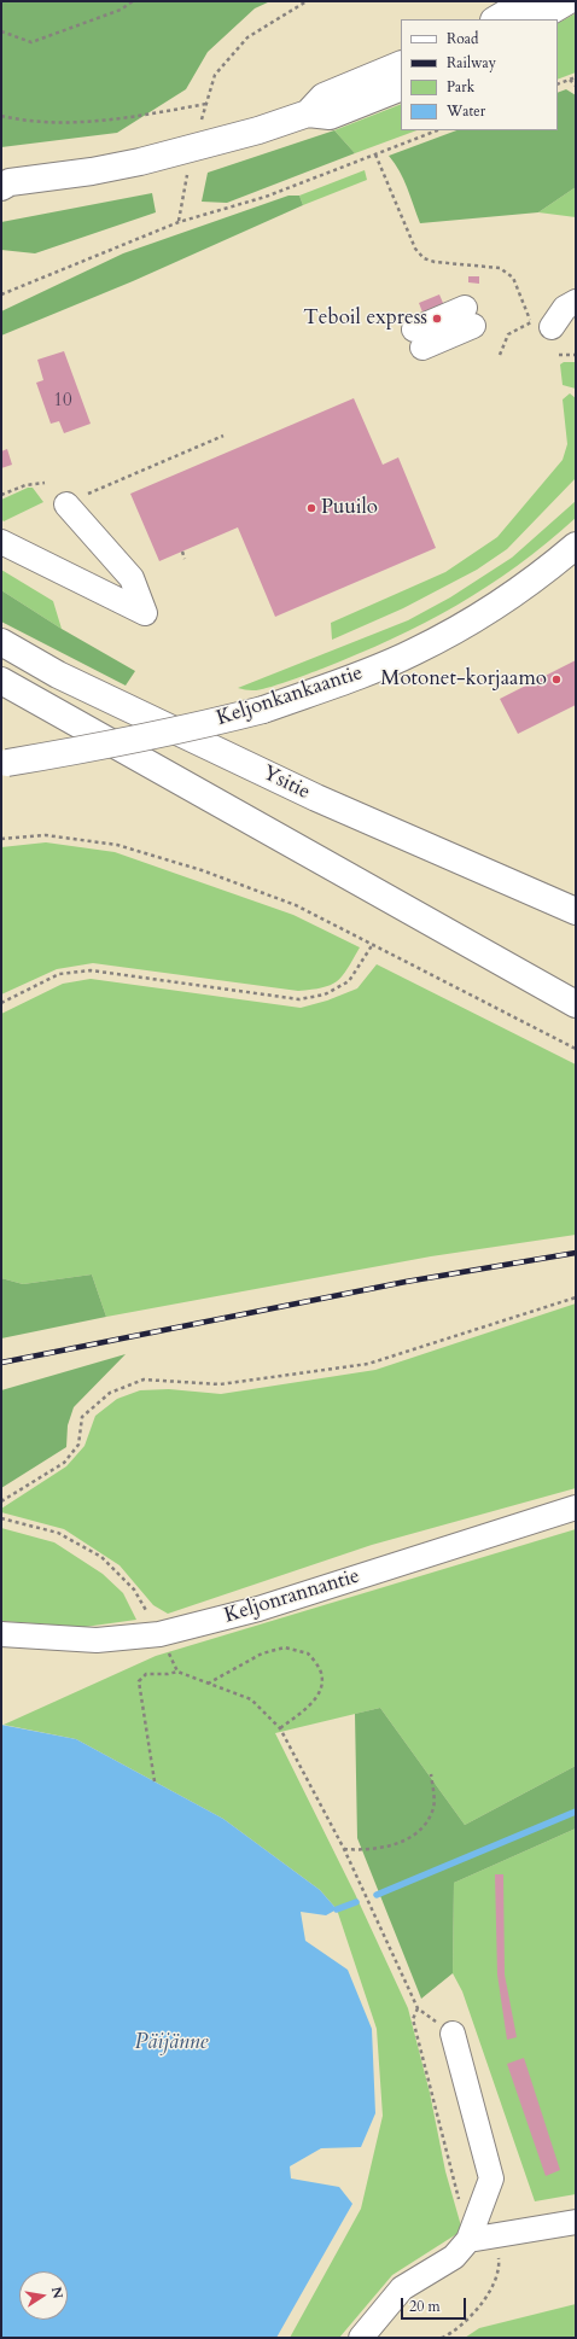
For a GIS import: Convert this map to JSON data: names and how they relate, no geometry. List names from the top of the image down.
{
  "streets": {
    "main road": ["Keljonkankaantie", "Ysitie"],
    "street": ["Keljonrannantie"]
  },
  "water": ["Päijänne"],
  "places": ["Teboil express", "Puuilo", "Motonet-korjaamo"],
  "house_numbers": ["10"],
  "legend": [
    "Road",
    "Railway",
    "Park",
    "Water"
  ],
  "scale_bar": "20 m",
  "north": "right"
}
